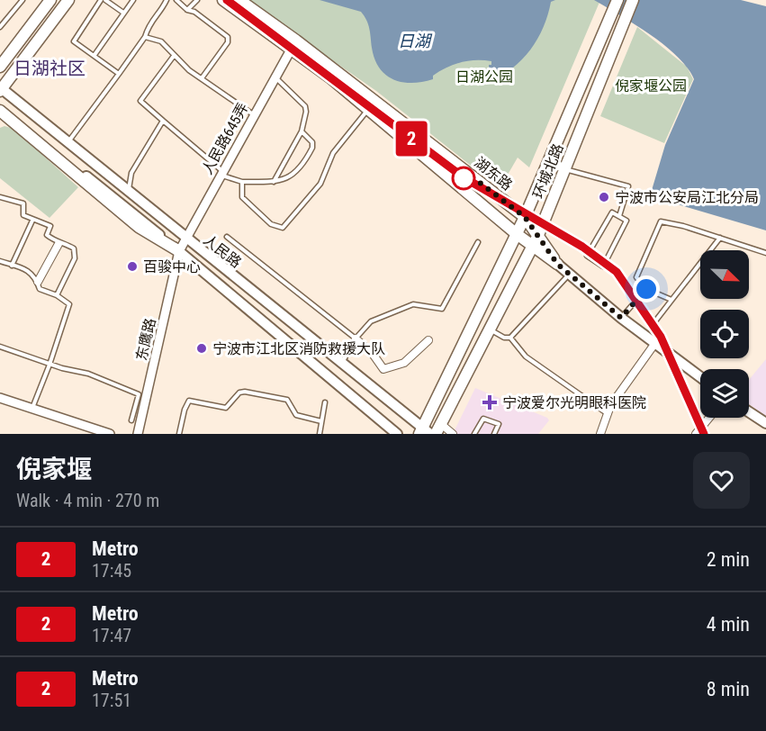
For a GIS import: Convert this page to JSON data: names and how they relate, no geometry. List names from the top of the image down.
{
  "streets": {
    "main road": ["环城北路", "湖东路", "人民路"],
    "street": ["人民路645弄", "东鹰路"]
  },
  "crossings": [
    ["人民路645弄", "湖东路"],
    ["人民路645弄", "人民路"],
    ["人民路645弄", "东鹰路"],
    ["环城北路", "湖东路"],
    ["环城北路", "人民路"],
    ["人民路", "东鹰路"]
  ],
  "districts": ["日湖社区"],
  "water": ["日湖"],
  "parks": ["日湖公园", "倪家堰公园"],
  "places": {
    "other": ["宁波市公安局江北分局", "百骏中心", "宁波市江北区消防救援大队"],
    "health": ["宁波爱尔光明眼科医院"]
  },
  "lines": ["metro line 2"],
  "north": "bottom right",
  "page": {
    "on_map": "2",
    "heading": ["倪家堰", "Walk · 4 min · 270 m"],
    "list": [
      {
        "mark": "2",
        "name": "Metro",
        "note": "17:45",
        "value": "2 min"
      },
      {
        "mark": "2",
        "name": "Metro",
        "note": "17:47",
        "value": "4 min"
      },
      {
        "mark": "2",
        "name": "Metro",
        "note": "17:51",
        "value": "8 min"
      }
    ]
  }
}
